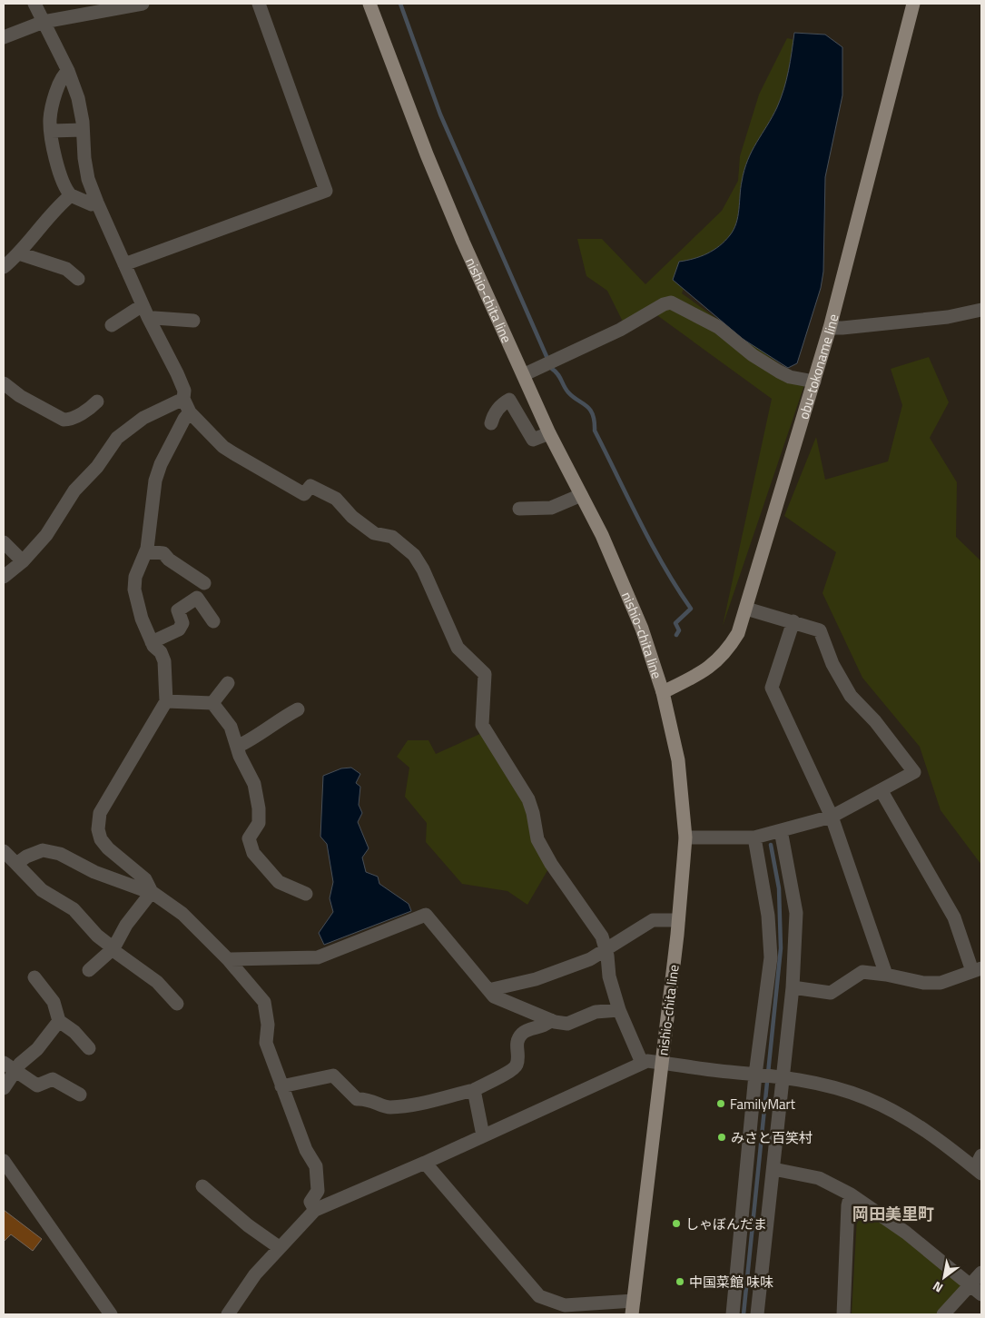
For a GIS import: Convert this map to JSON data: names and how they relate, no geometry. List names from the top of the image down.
{
  "streets": {
    "main road": ["nishio-chita line", "obu-tokoname line"]
  },
  "crossings": [
    ["nishio-chita line", "obu-tokoname line"]
  ],
  "districts": ["岡田美里町"],
  "places": [
    "FamilyMart",
    "みさと百笑村",
    "しゃぼんだま",
    "中国菜館 味味"
  ],
  "north": "bottom left"
}
